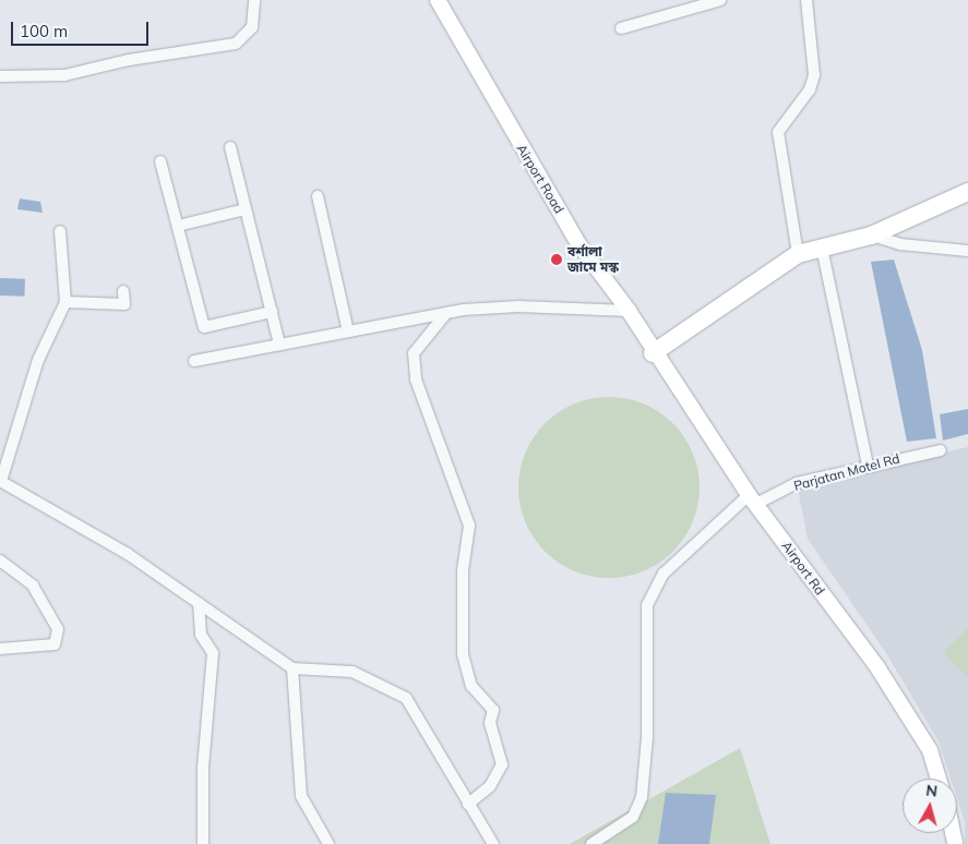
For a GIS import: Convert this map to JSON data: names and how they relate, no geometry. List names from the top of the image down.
{
  "streets": {
    "main road": ["Airport Road", "Airport Rd"],
    "street": ["Parjatan Motel Rd"]
  },
  "crossings": [
    ["Airport Road", "Airport Rd"],
    ["Parjatan Motel Rd", "Airport Rd"]
  ],
  "places": ["বর্শালা জামে মস্ক"],
  "scale_bar": "100 m",
  "north": "top"
}
